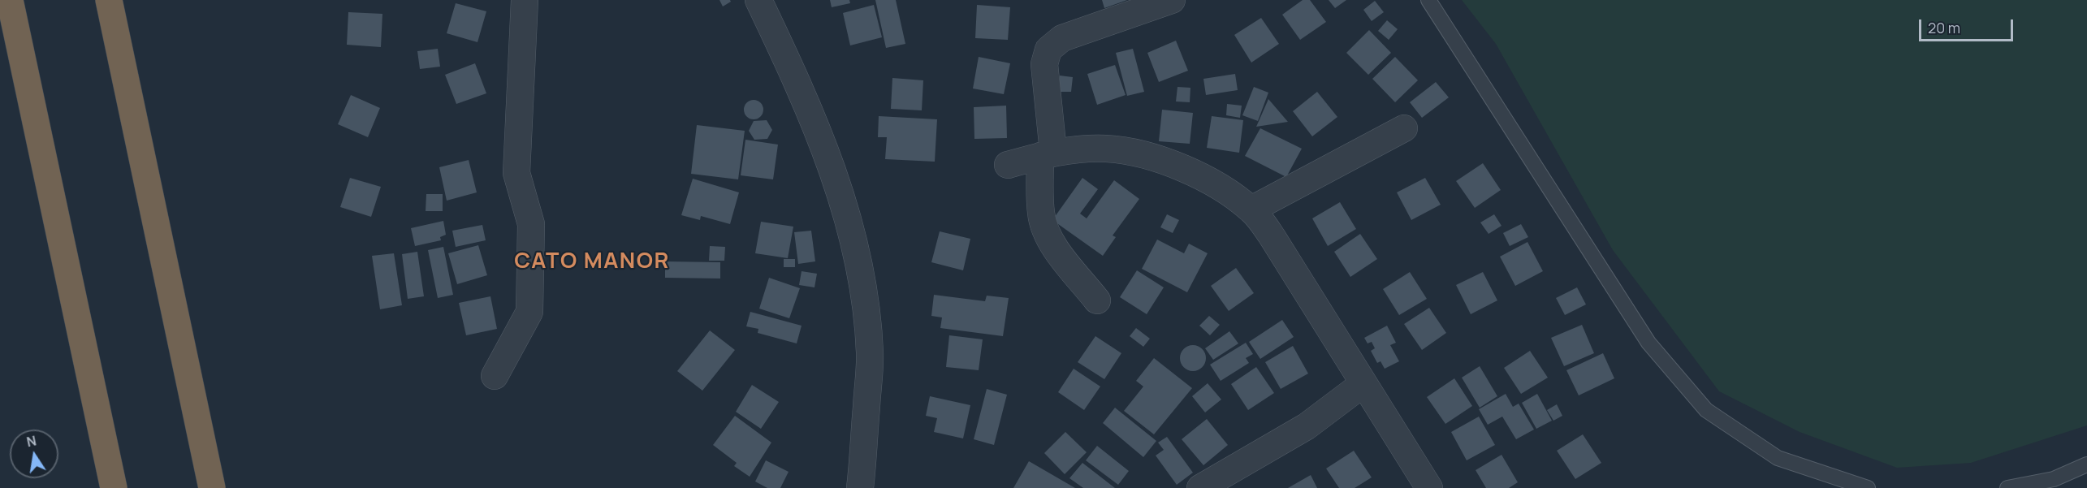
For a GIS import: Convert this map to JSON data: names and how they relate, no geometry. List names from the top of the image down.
{
  "districts": ["CATO MANOR"],
  "scale_bar": "20 m",
  "north": "top"
}
